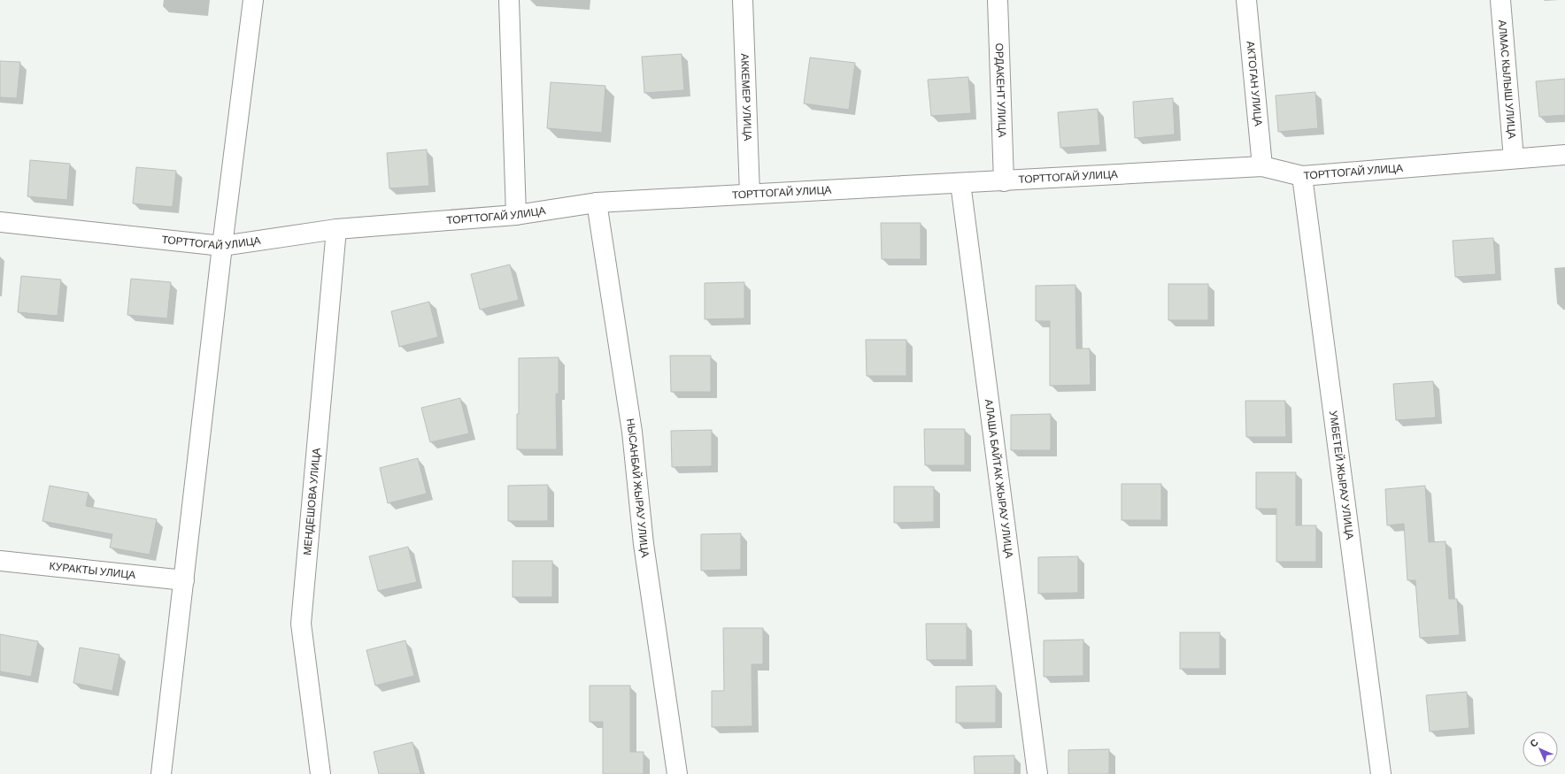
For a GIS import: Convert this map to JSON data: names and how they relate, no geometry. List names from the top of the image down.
{
  "streets": {
    "street": [
      "АЛМАС КЫЛЫШ УЛИЦА",
      "АКТОГАН УЛИЦА",
      "ОРДАКЕНТ УЛИЦА",
      "АККЕМЕР УЛИЦА",
      "ТОРТТОГАЙ УЛИЦА",
      "УМБЕТЕЙ ЖЫРАУ УЛИЦА",
      "АЛАША БАЙТАК ЖЫРАУ УЛИЦА",
      "НЫСАНБАЙ ЖЫРАУ УЛИЦА",
      "МЕНДЕШОВА УЛИЦА",
      "КУРАКТЫ УЛИЦА"
    ]
  },
  "crossings": [
    ["АЛМАС КЫЛЫШ УЛИЦА", "ТОРТТОГАЙ УЛИЦА"],
    ["АКТОГАН УЛИЦА", "ТОРТТОГАЙ УЛИЦА"],
    ["ОРДАКЕНТ УЛИЦА", "ТОРТТОГАЙ УЛИЦА"],
    ["АККЕМЕР УЛИЦА", "ТОРТТОГАЙ УЛИЦА"],
    ["ТОРТТОГАЙ УЛИЦА", "УМБЕТЕЙ ЖЫРАУ УЛИЦА"],
    ["ТОРТТОГАЙ УЛИЦА", "АЛАША БАЙТАК ЖЫРАУ УЛИЦА"],
    ["ТОРТТОГАЙ УЛИЦА", "НЫСАНБАЙ ЖЫРАУ УЛИЦА"],
    ["ТОРТТОГАЙ УЛИЦА", "МЕНДЕШОВА УЛИЦА"]
  ],
  "north": "top left"
}
